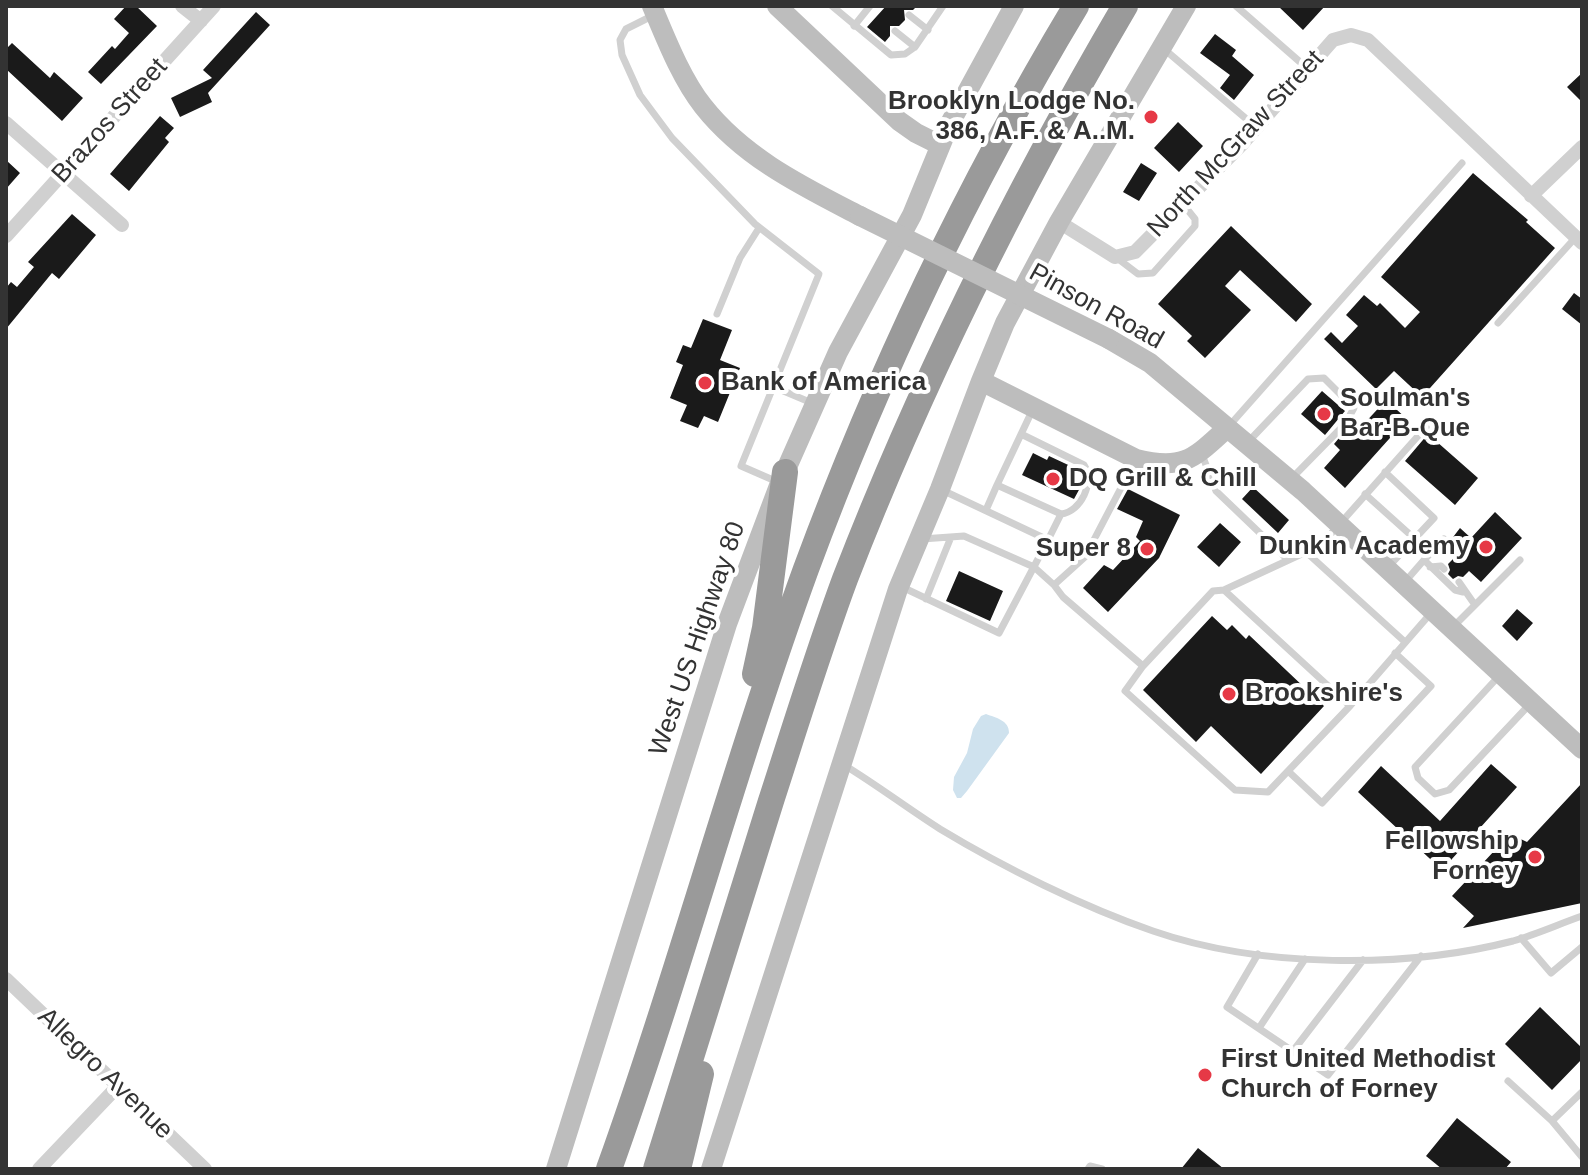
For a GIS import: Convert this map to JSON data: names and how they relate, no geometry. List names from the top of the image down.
{
  "streets": {
    "main road": ["Pinson Road", "West US Highway 80"],
    "street": ["Brazos Street", "North McGraw Street", "Allegro Avenue"]
  },
  "places": [
    "Brooklyn Lodge No. 386, A.F. & A..M.",
    "Bank of America",
    "Soulman's Bar-B-Que",
    "DQ Grill & Chill",
    "Dunkin Academy",
    "Super 8",
    "Brookshire's",
    "Fellowship Forney",
    "First United Methodist Church of Forney"
  ]
}
